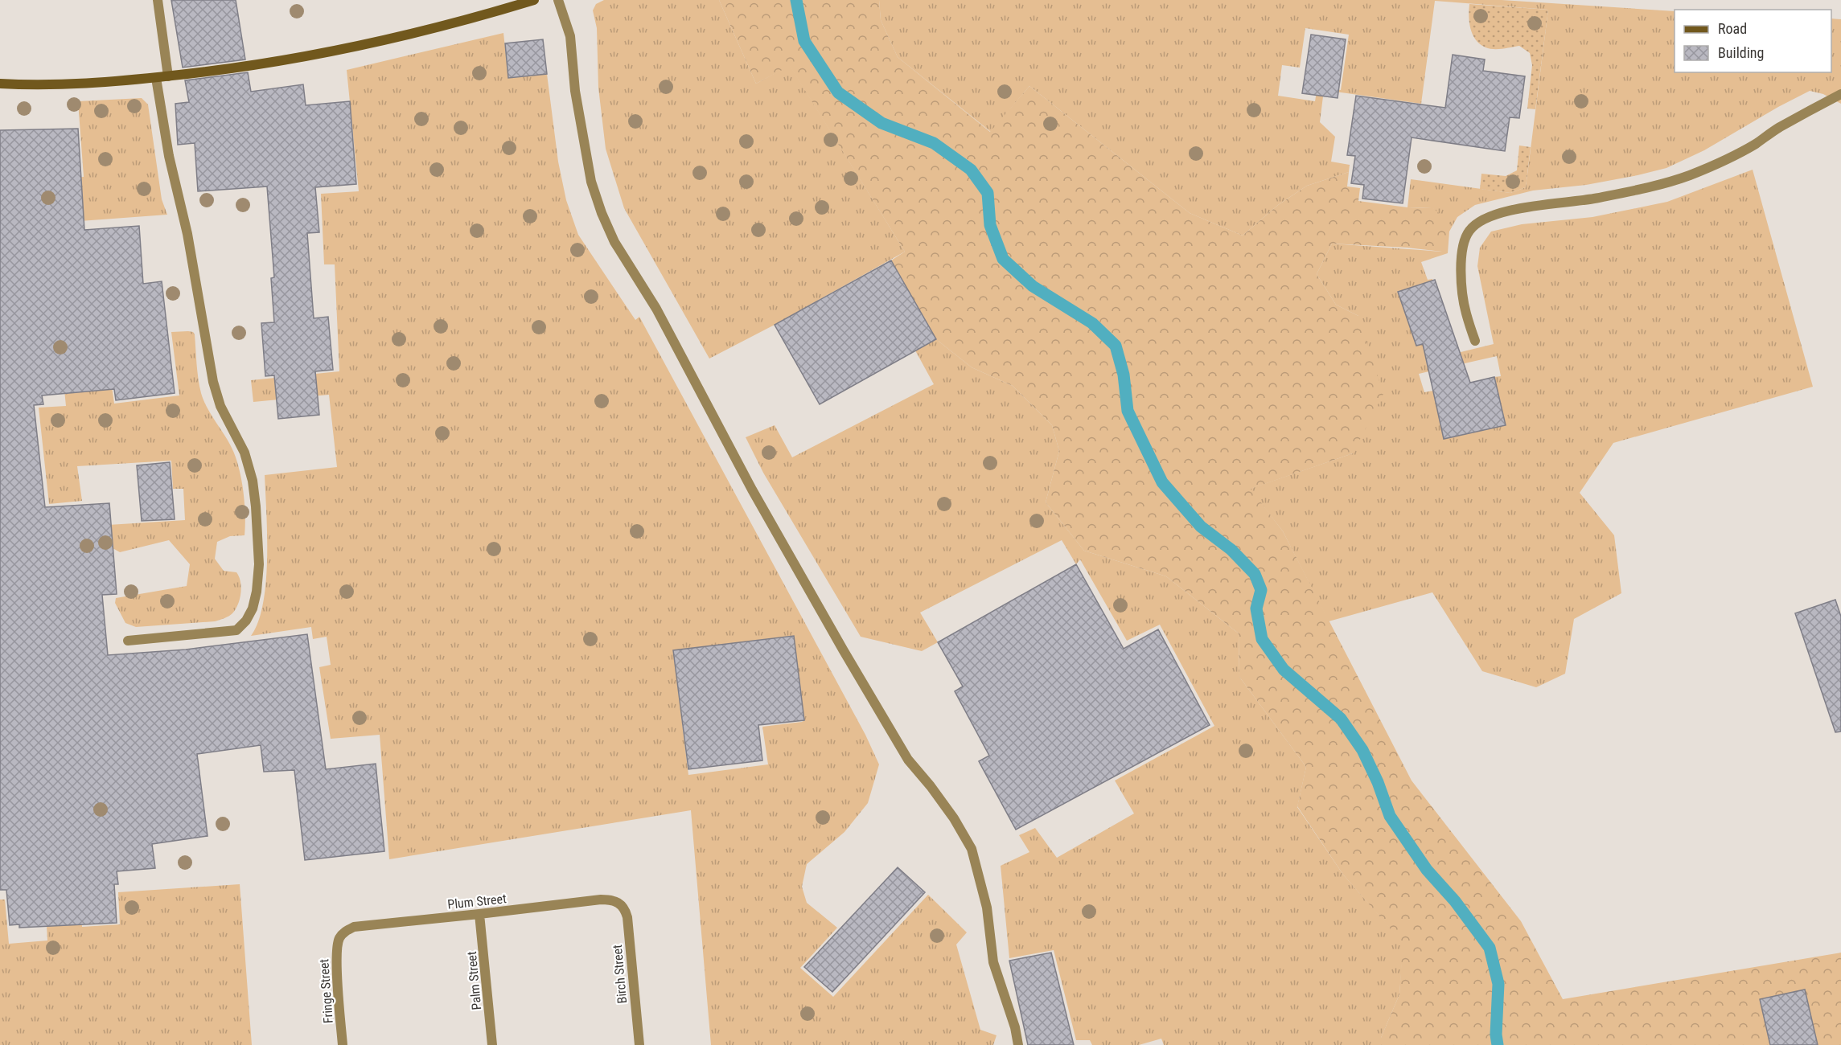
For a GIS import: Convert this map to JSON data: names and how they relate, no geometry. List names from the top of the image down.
{
  "streets": {
    "street": [
      "Plum Street",
      "Birch Street",
      "Palm Street",
      "Fringe Street"
    ]
  },
  "crossings": [
    ["Plum Street", "Birch Street"],
    ["Plum Street", "Palm Street"],
    ["Plum Street", "Fringe Street"]
  ],
  "legend": ["Road", "Building"]
}
